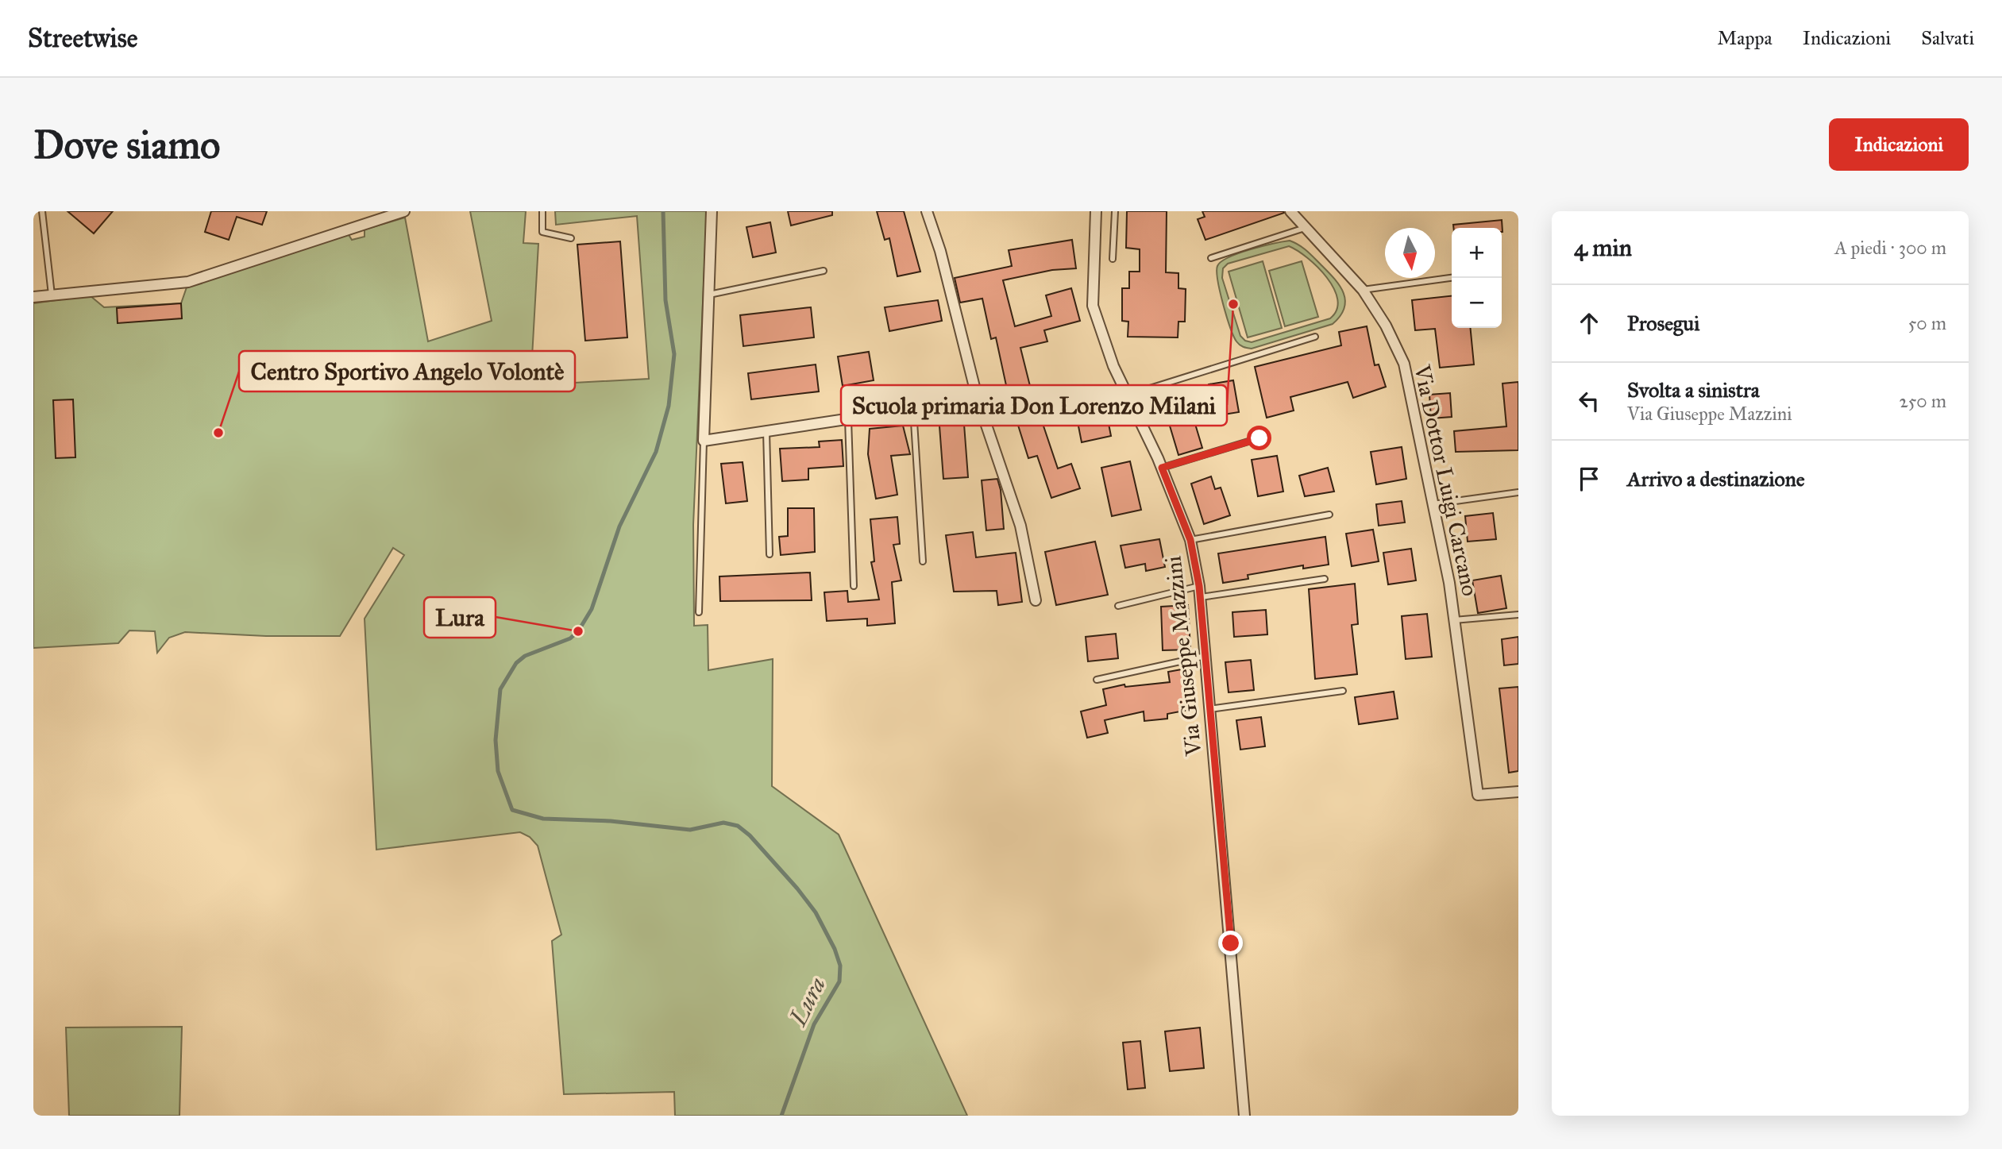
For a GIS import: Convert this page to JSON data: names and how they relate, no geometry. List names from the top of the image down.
{
  "streets": {
    "street": ["Via Dottor Luigi Carcano", "Via Giuseppe Mazzini"]
  },
  "water": ["Lura"],
  "places": ["Scuola primaria Don Lorenzo Milani", "Centro Sportivo Angelo Volontè", "Lura"],
  "north": "bottom",
  "page": {
    "header": "Streetwise",
    "nav": ["Mappa", "Indicazioni", "Salvati"],
    "buttons": "Indicazioni",
    "title": "Dove siamo",
    "heading": ["4 min", "A piedi · 300 m"],
    "map_buttons": ["+", "−"],
    "list": [
      ["Prosegui", "50 m"],
      ["Svolta a sinistra", "Via Giuseppe Mazzini", "250 m"],
      "Arrivo a destinazione"
    ]
  }
}
